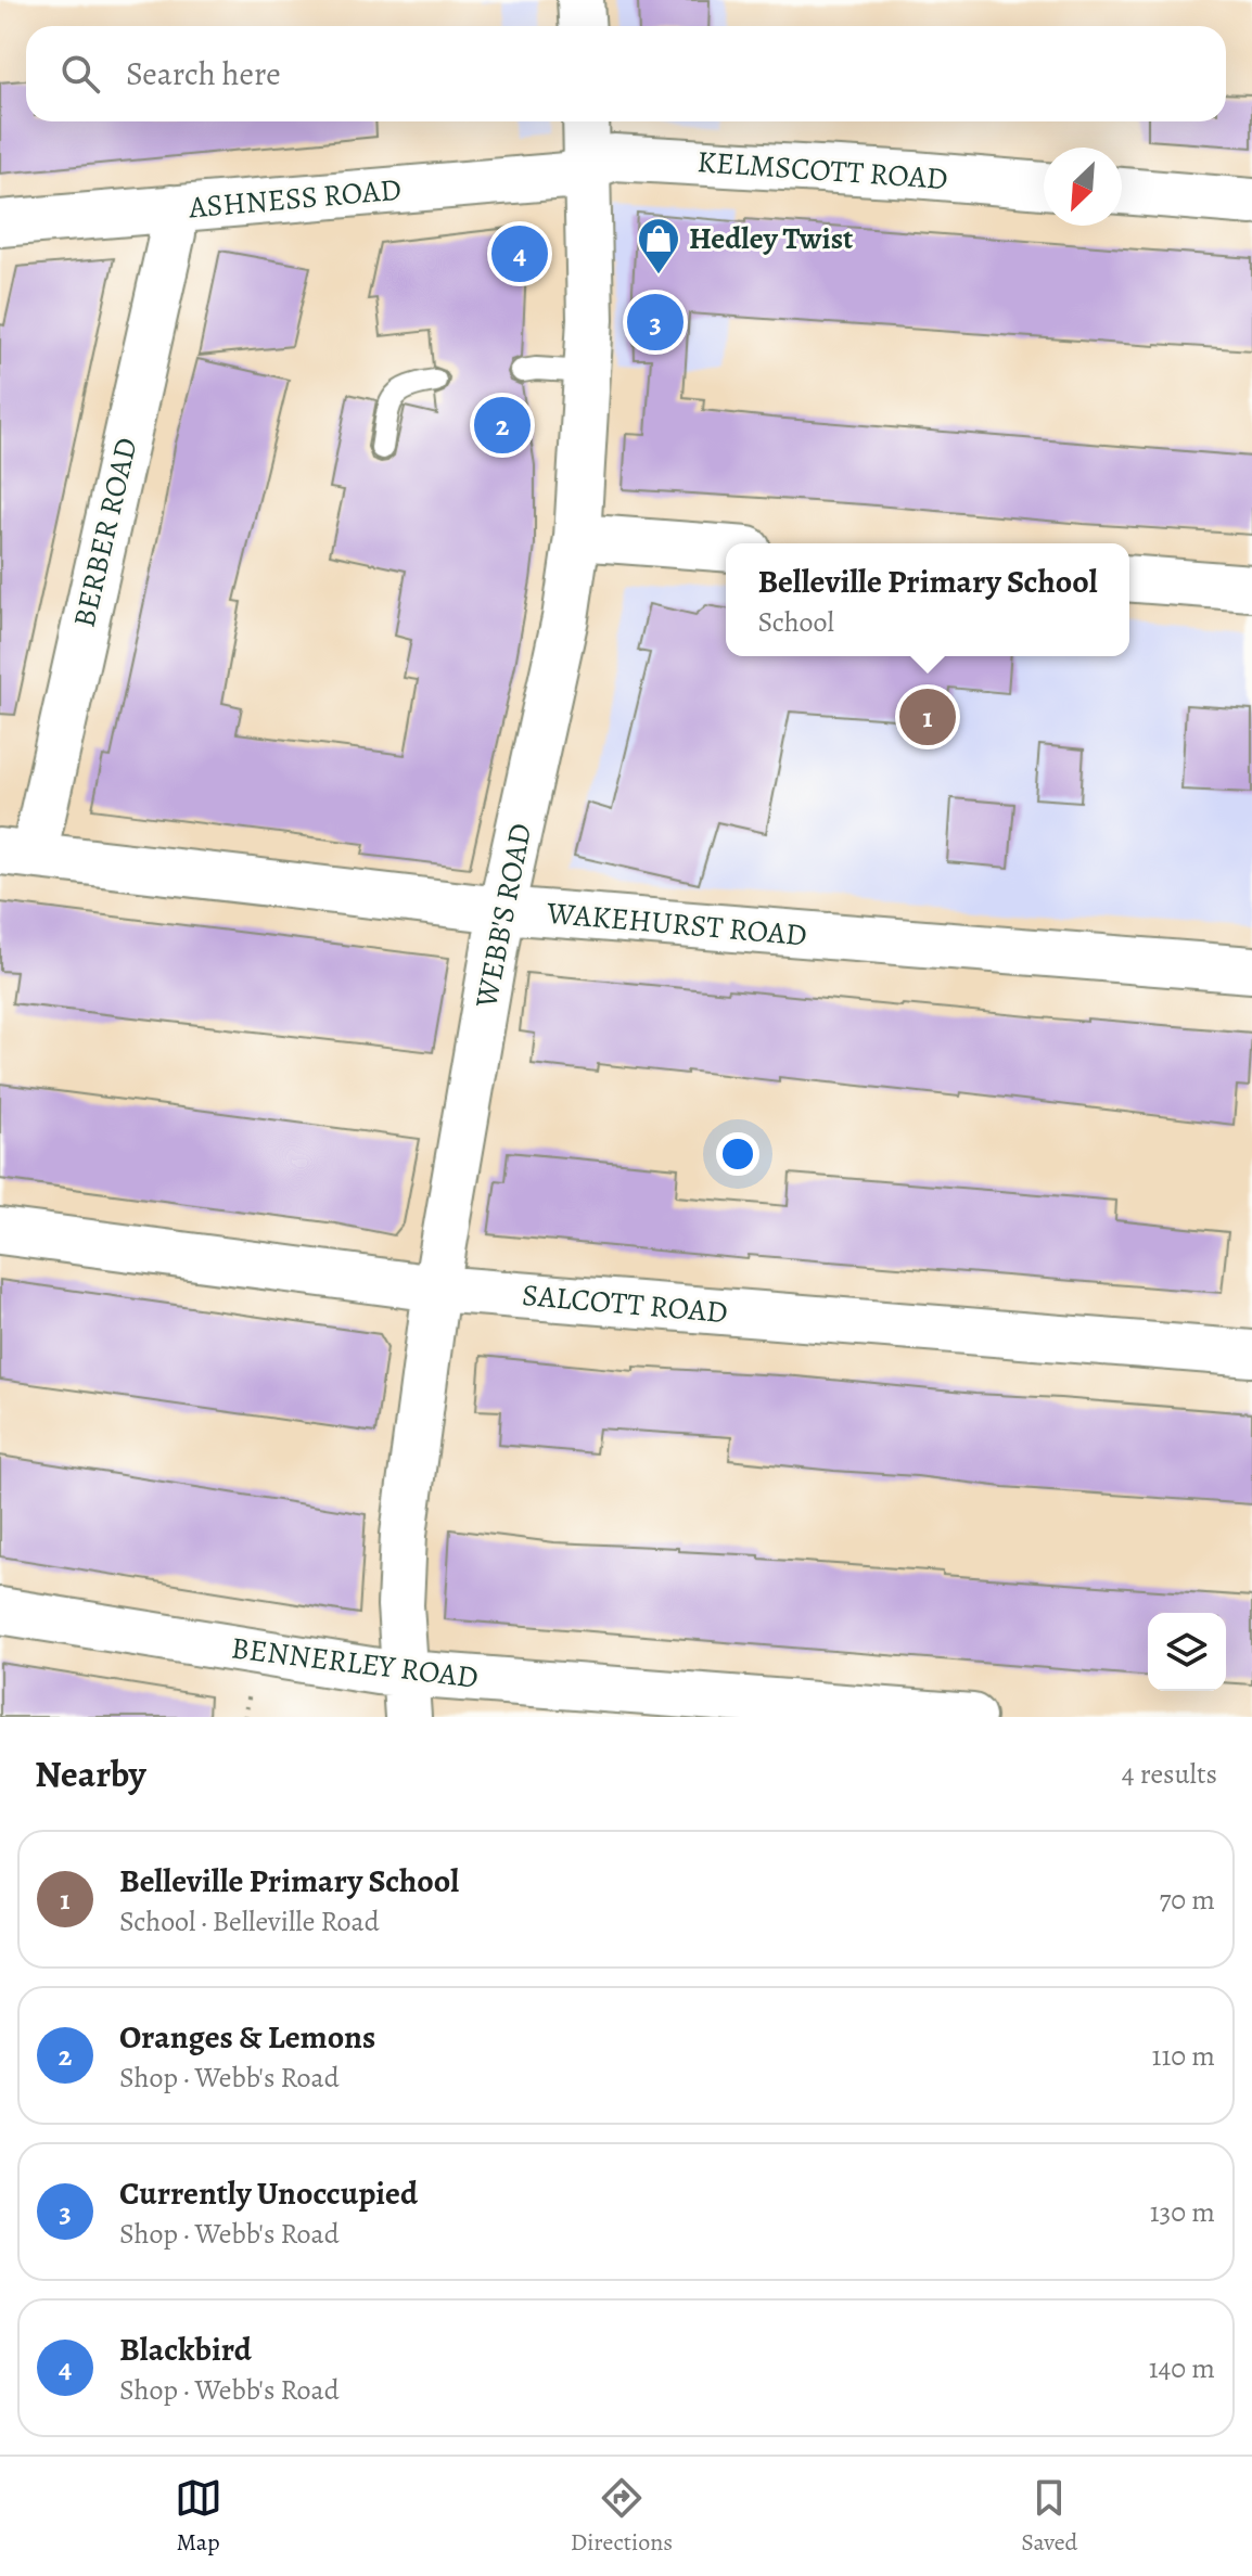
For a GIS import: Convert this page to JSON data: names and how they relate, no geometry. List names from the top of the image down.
{
  "streets": {
    "street": [
      "KELMSCOTT ROAD",
      "ASHNESS ROAD",
      "BERBER ROAD",
      "WEBB'S ROAD",
      "WAKEHURST ROAD",
      "SALCOTT ROAD",
      "BENNERLEY ROAD"
    ]
  },
  "crossings": [
    ["KELMSCOTT ROAD", "ASHNESS ROAD"],
    ["KELMSCOTT ROAD", "WEBB'S ROAD"],
    ["ASHNESS ROAD", "BERBER ROAD"],
    ["ASHNESS ROAD", "WEBB'S ROAD"],
    ["BERBER ROAD", "WAKEHURST ROAD"],
    ["WEBB'S ROAD", "WAKEHURST ROAD"],
    ["WEBB'S ROAD", "SALCOTT ROAD"],
    ["WEBB'S ROAD", "BENNERLEY ROAD"]
  ],
  "places": {
    "shop": ["Hedley Twist"]
  },
  "north": "bottom left",
  "page": {
    "search": "Search here",
    "pins": [
      "4",
      "3",
      "2",
      "1"
    ],
    "popup": ["Belleville Primary School", "School"],
    "heading": ["Nearby", "4 results"],
    "list": [
      {
        "mark": "1",
        "name": "Belleville Primary School",
        "note": "School · Belleville Road",
        "value": "70 m"
      },
      {
        "mark": "2",
        "name": "Oranges & Lemons",
        "note": "Shop · Webb's Road",
        "value": "110 m"
      },
      {
        "mark": "3",
        "name": "Currently Unoccupied",
        "note": "Shop · Webb's Road",
        "value": "130 m"
      },
      {
        "mark": "4",
        "name": "Blackbird",
        "note": "Shop · Webb's Road",
        "value": "140 m"
      }
    ],
    "nav": ["Map", "Directions", "Saved"]
  }
}
